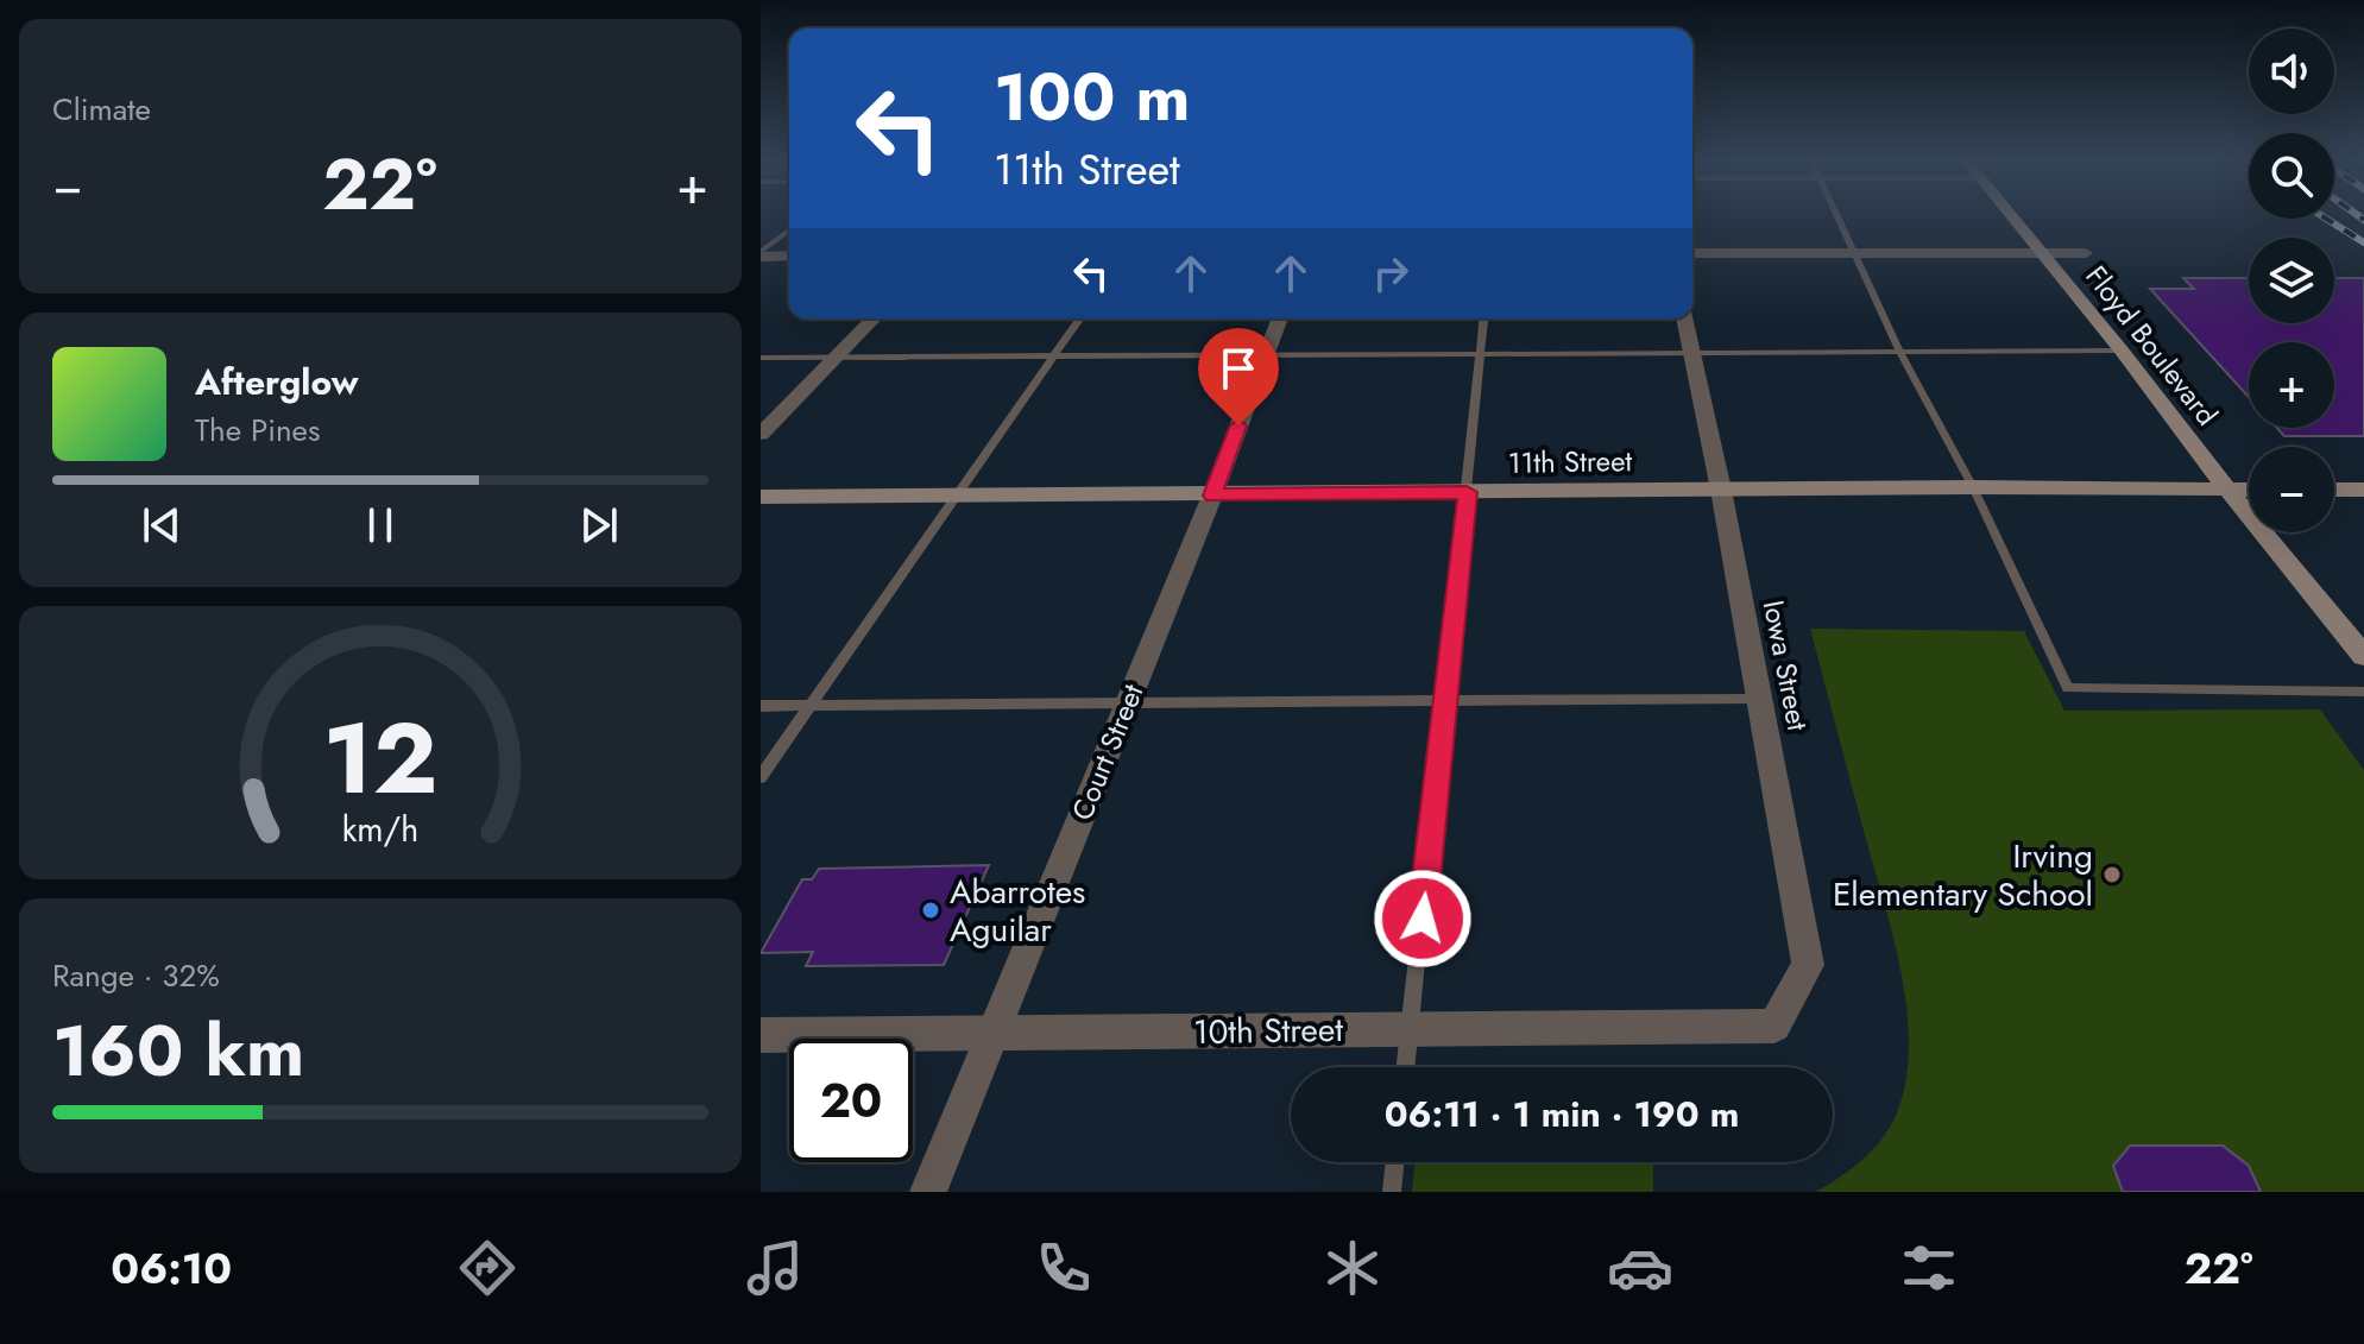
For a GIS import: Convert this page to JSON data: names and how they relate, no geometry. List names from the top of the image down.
{
  "streets": {
    "main road": ["Floyd Boulevard", "11th Street"],
    "street": ["Iowa Street", "Court Street", "10th Street"]
  },
  "crossings": [
    ["Floyd Boulevard", "11th Street"],
    ["11th Street", "Iowa Street"],
    ["11th Street", "Court Street"],
    ["Iowa Street", "10th Street"],
    ["Court Street", "10th Street"]
  ],
  "places": ["Irving Elementary School", "Abarrotes Aguilar"],
  "page": {
    "tile": [
      "Climate",
      ["Range · 32%", "160 km"]
    ],
    "map_buttons": ["+", "−"],
    "turn": ["100 m", "11th Street"],
    "heat": ["−", "22°", "+"],
    "song": ["Afterglow", "The Pines"],
    "limit": "20",
    "trip": "06:11 · 1 min · 190 m",
    "tabs": ["06:10", "22°"],
    "gauge": ["12", "km/h"]
  }
}
